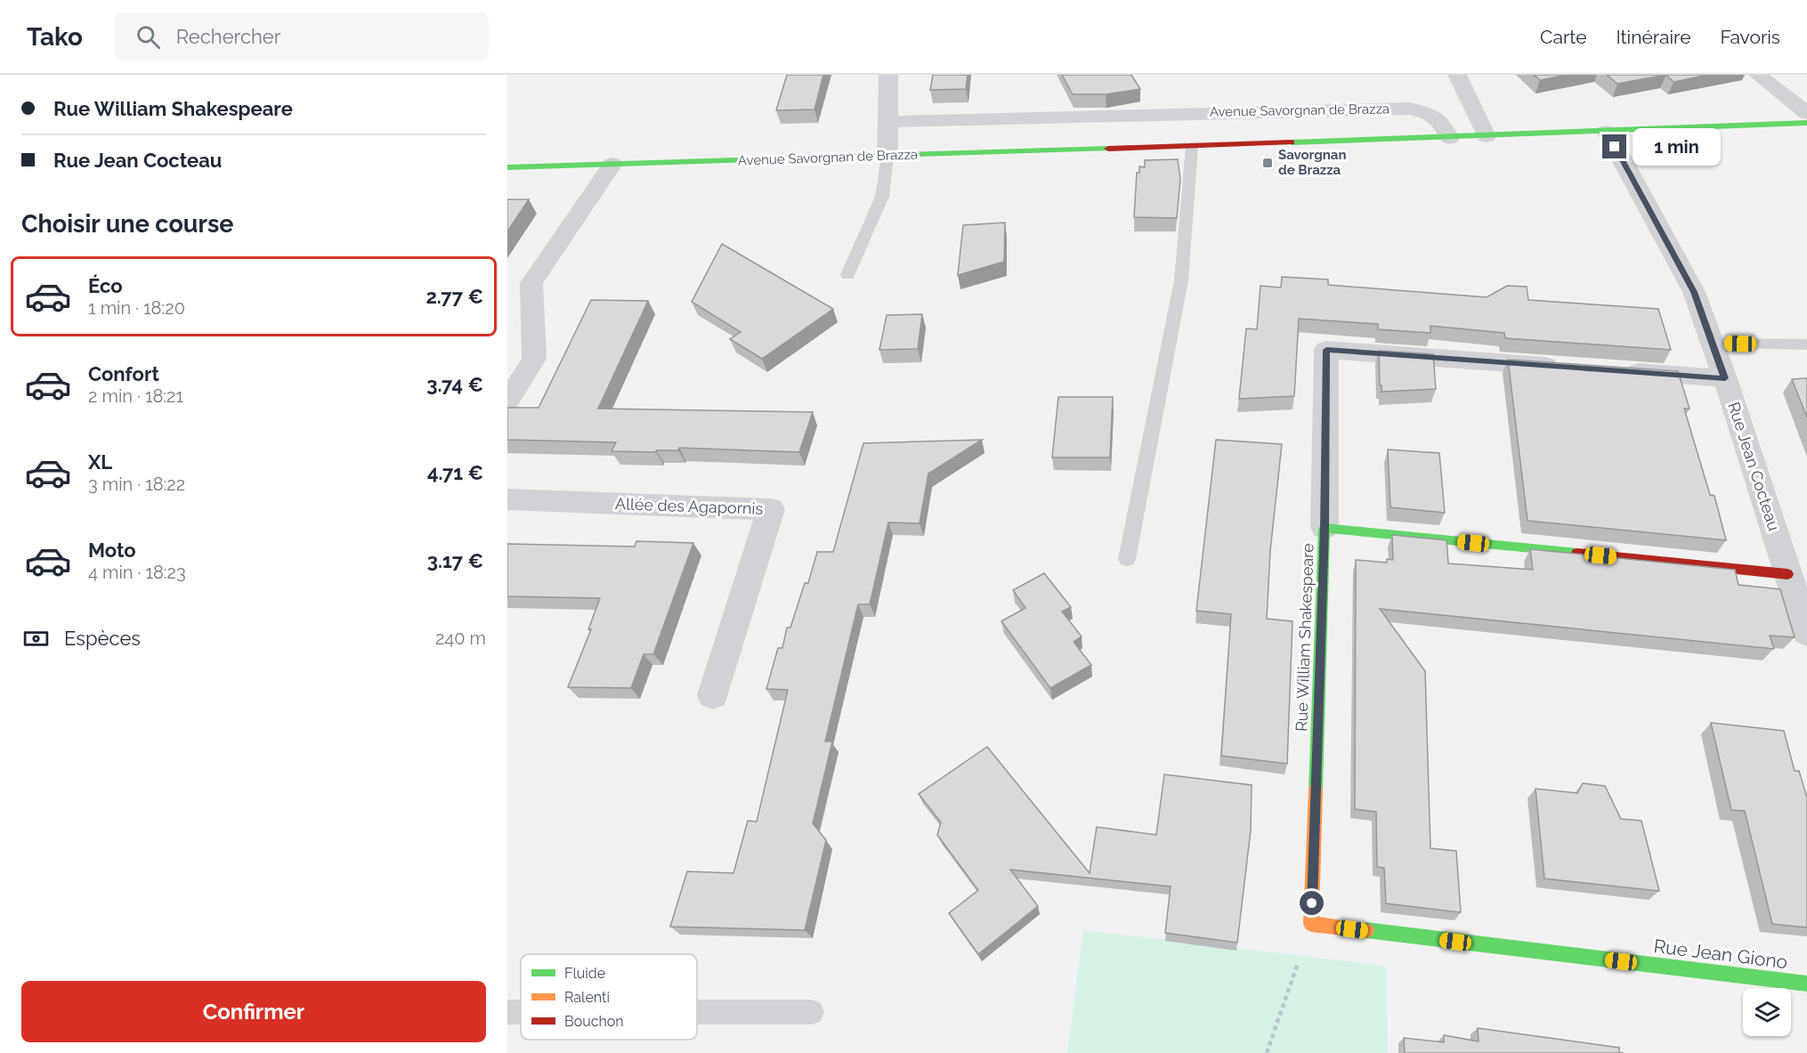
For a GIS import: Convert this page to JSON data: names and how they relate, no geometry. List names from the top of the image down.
{
  "streets": {
    "street": [
      "Avenue Savorgnan de Brazza",
      "Rue Jean Cocteau",
      "Allée des Agapornis",
      "Rue William Shakespeare",
      "Rue Jean Giono"
    ]
  },
  "crossings": [
    ["Avenue Savorgnan de Brazza", "Rue Jean Cocteau"],
    ["Rue Jean Cocteau", "Rue William Shakespeare"],
    ["Rue William Shakespeare", "Rue Jean Giono"]
  ],
  "places": {
    "transit": ["Savorgnan de Brazza"]
  },
  "legend": ["Fluide", "Ralenti", "Bouchon"],
  "page": {
    "header": "Tako",
    "search": "Rechercher",
    "nav": ["Carte", "Itinéraire", "Favoris"],
    "banner": ["Rue William Shakespeare", "Rue Jean Cocteau"],
    "bubble": "1 min",
    "heading": "Choisir une course",
    "list": [
      {
        "name": "Éco",
        "note": "1 min · 18:20",
        "value": "2.77 €"
      },
      {
        "name": "Confort",
        "note": "2 min · 18:21",
        "value": "3.74 €"
      },
      {
        "name": "XL",
        "note": "3 min · 18:22",
        "value": "4.71 €"
      },
      {
        "name": "Moto",
        "note": "4 min · 18:23",
        "value": "3.17 €"
      }
    ],
    "pay": ["Espèces", "240 m"],
    "buttons": "Confirmer"
  }
}
